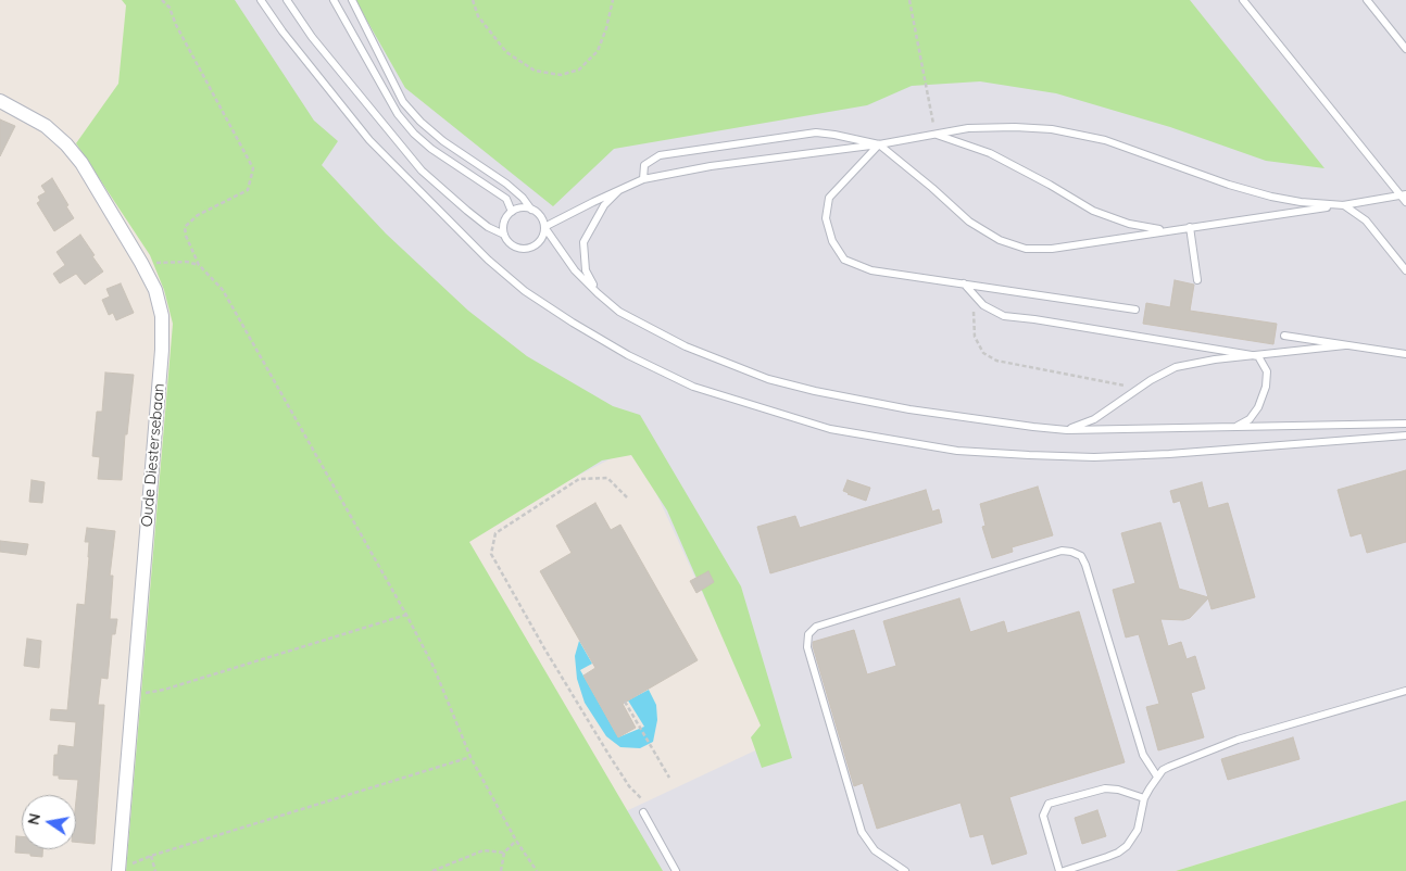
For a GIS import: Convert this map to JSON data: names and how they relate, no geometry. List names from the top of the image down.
{
  "streets": {
    "street": ["Oude Diestersebaan"]
  },
  "north": "left"
}
